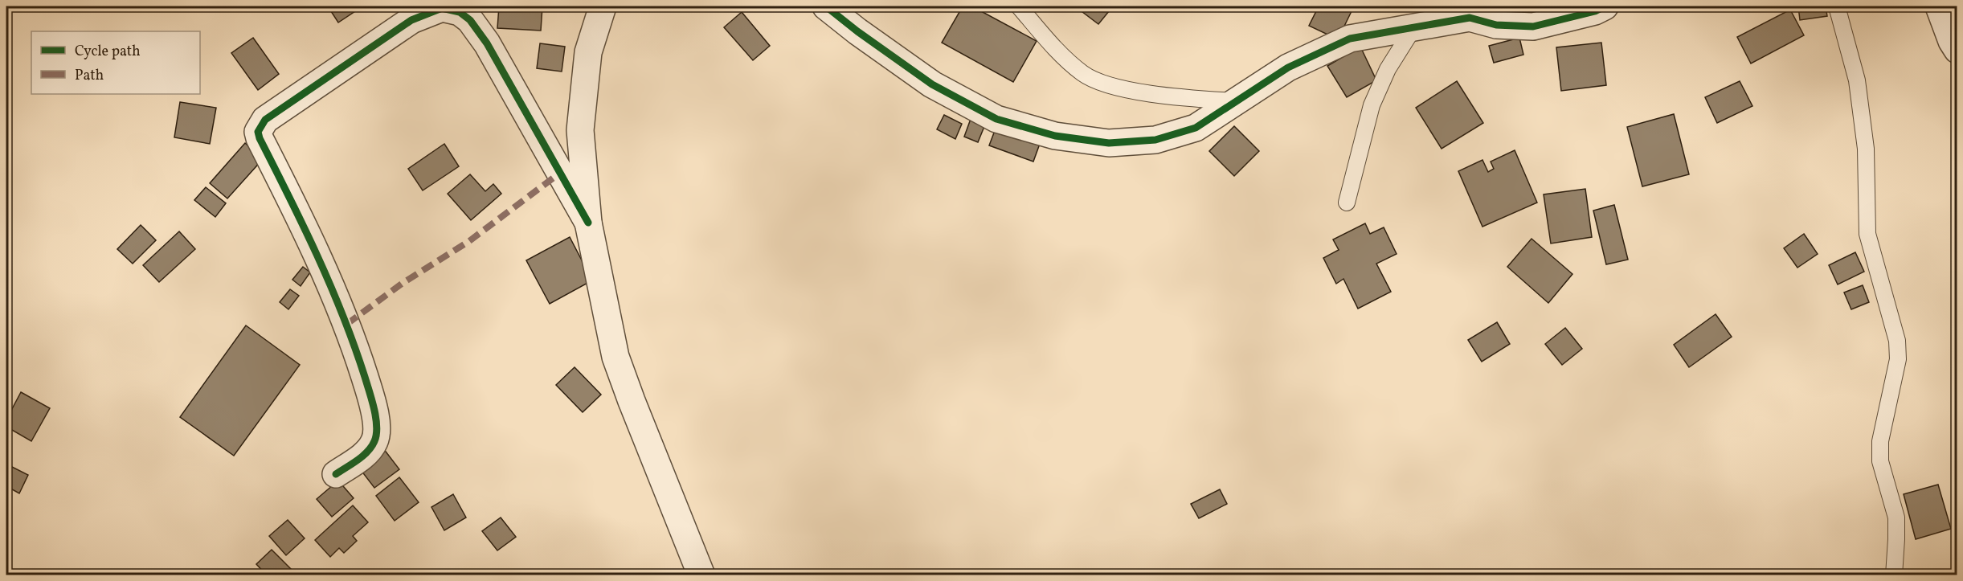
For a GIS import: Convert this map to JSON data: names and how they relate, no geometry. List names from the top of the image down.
{
  "legend": ["Cycle path", "Path"]
}
